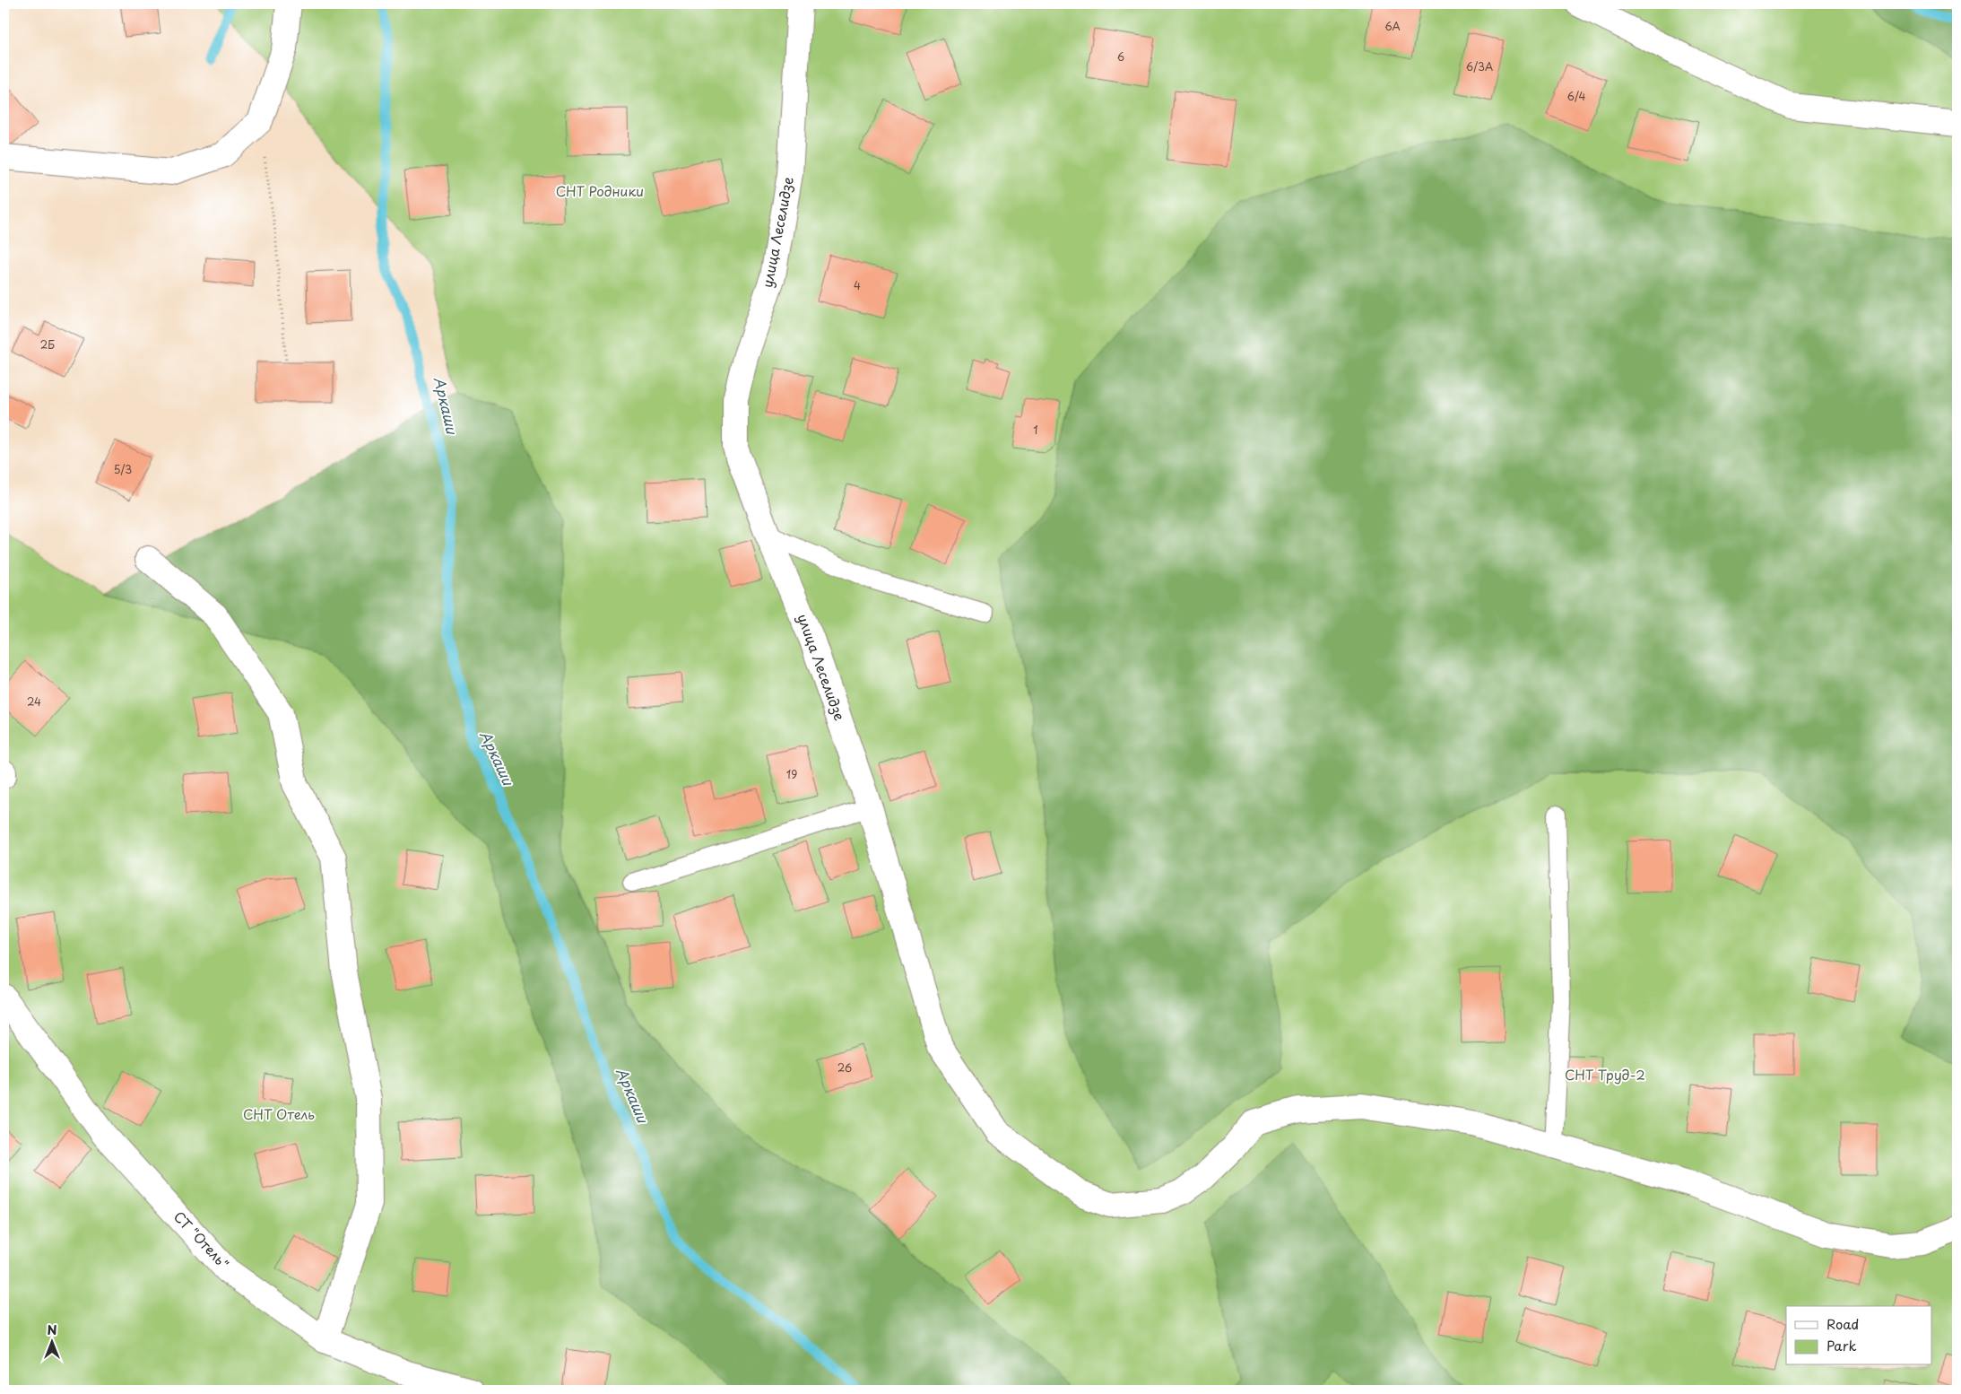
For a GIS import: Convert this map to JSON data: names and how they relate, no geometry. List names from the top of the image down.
{
  "streets": {
    "street": ["улица Леселидзе", "СТ \"Отель\""]
  },
  "water": ["Аркаши"],
  "parks": ["СНТ Родники", "СНТ Труд-2", "СНТ Отель"],
  "house_numbers": [
    "6А",
    "6",
    "6/3А",
    "6/4",
    "4",
    "2Б",
    "1",
    "5/3",
    "24",
    "19",
    "26"
  ],
  "legend": ["Road", "Park"],
  "north": "top"
}
